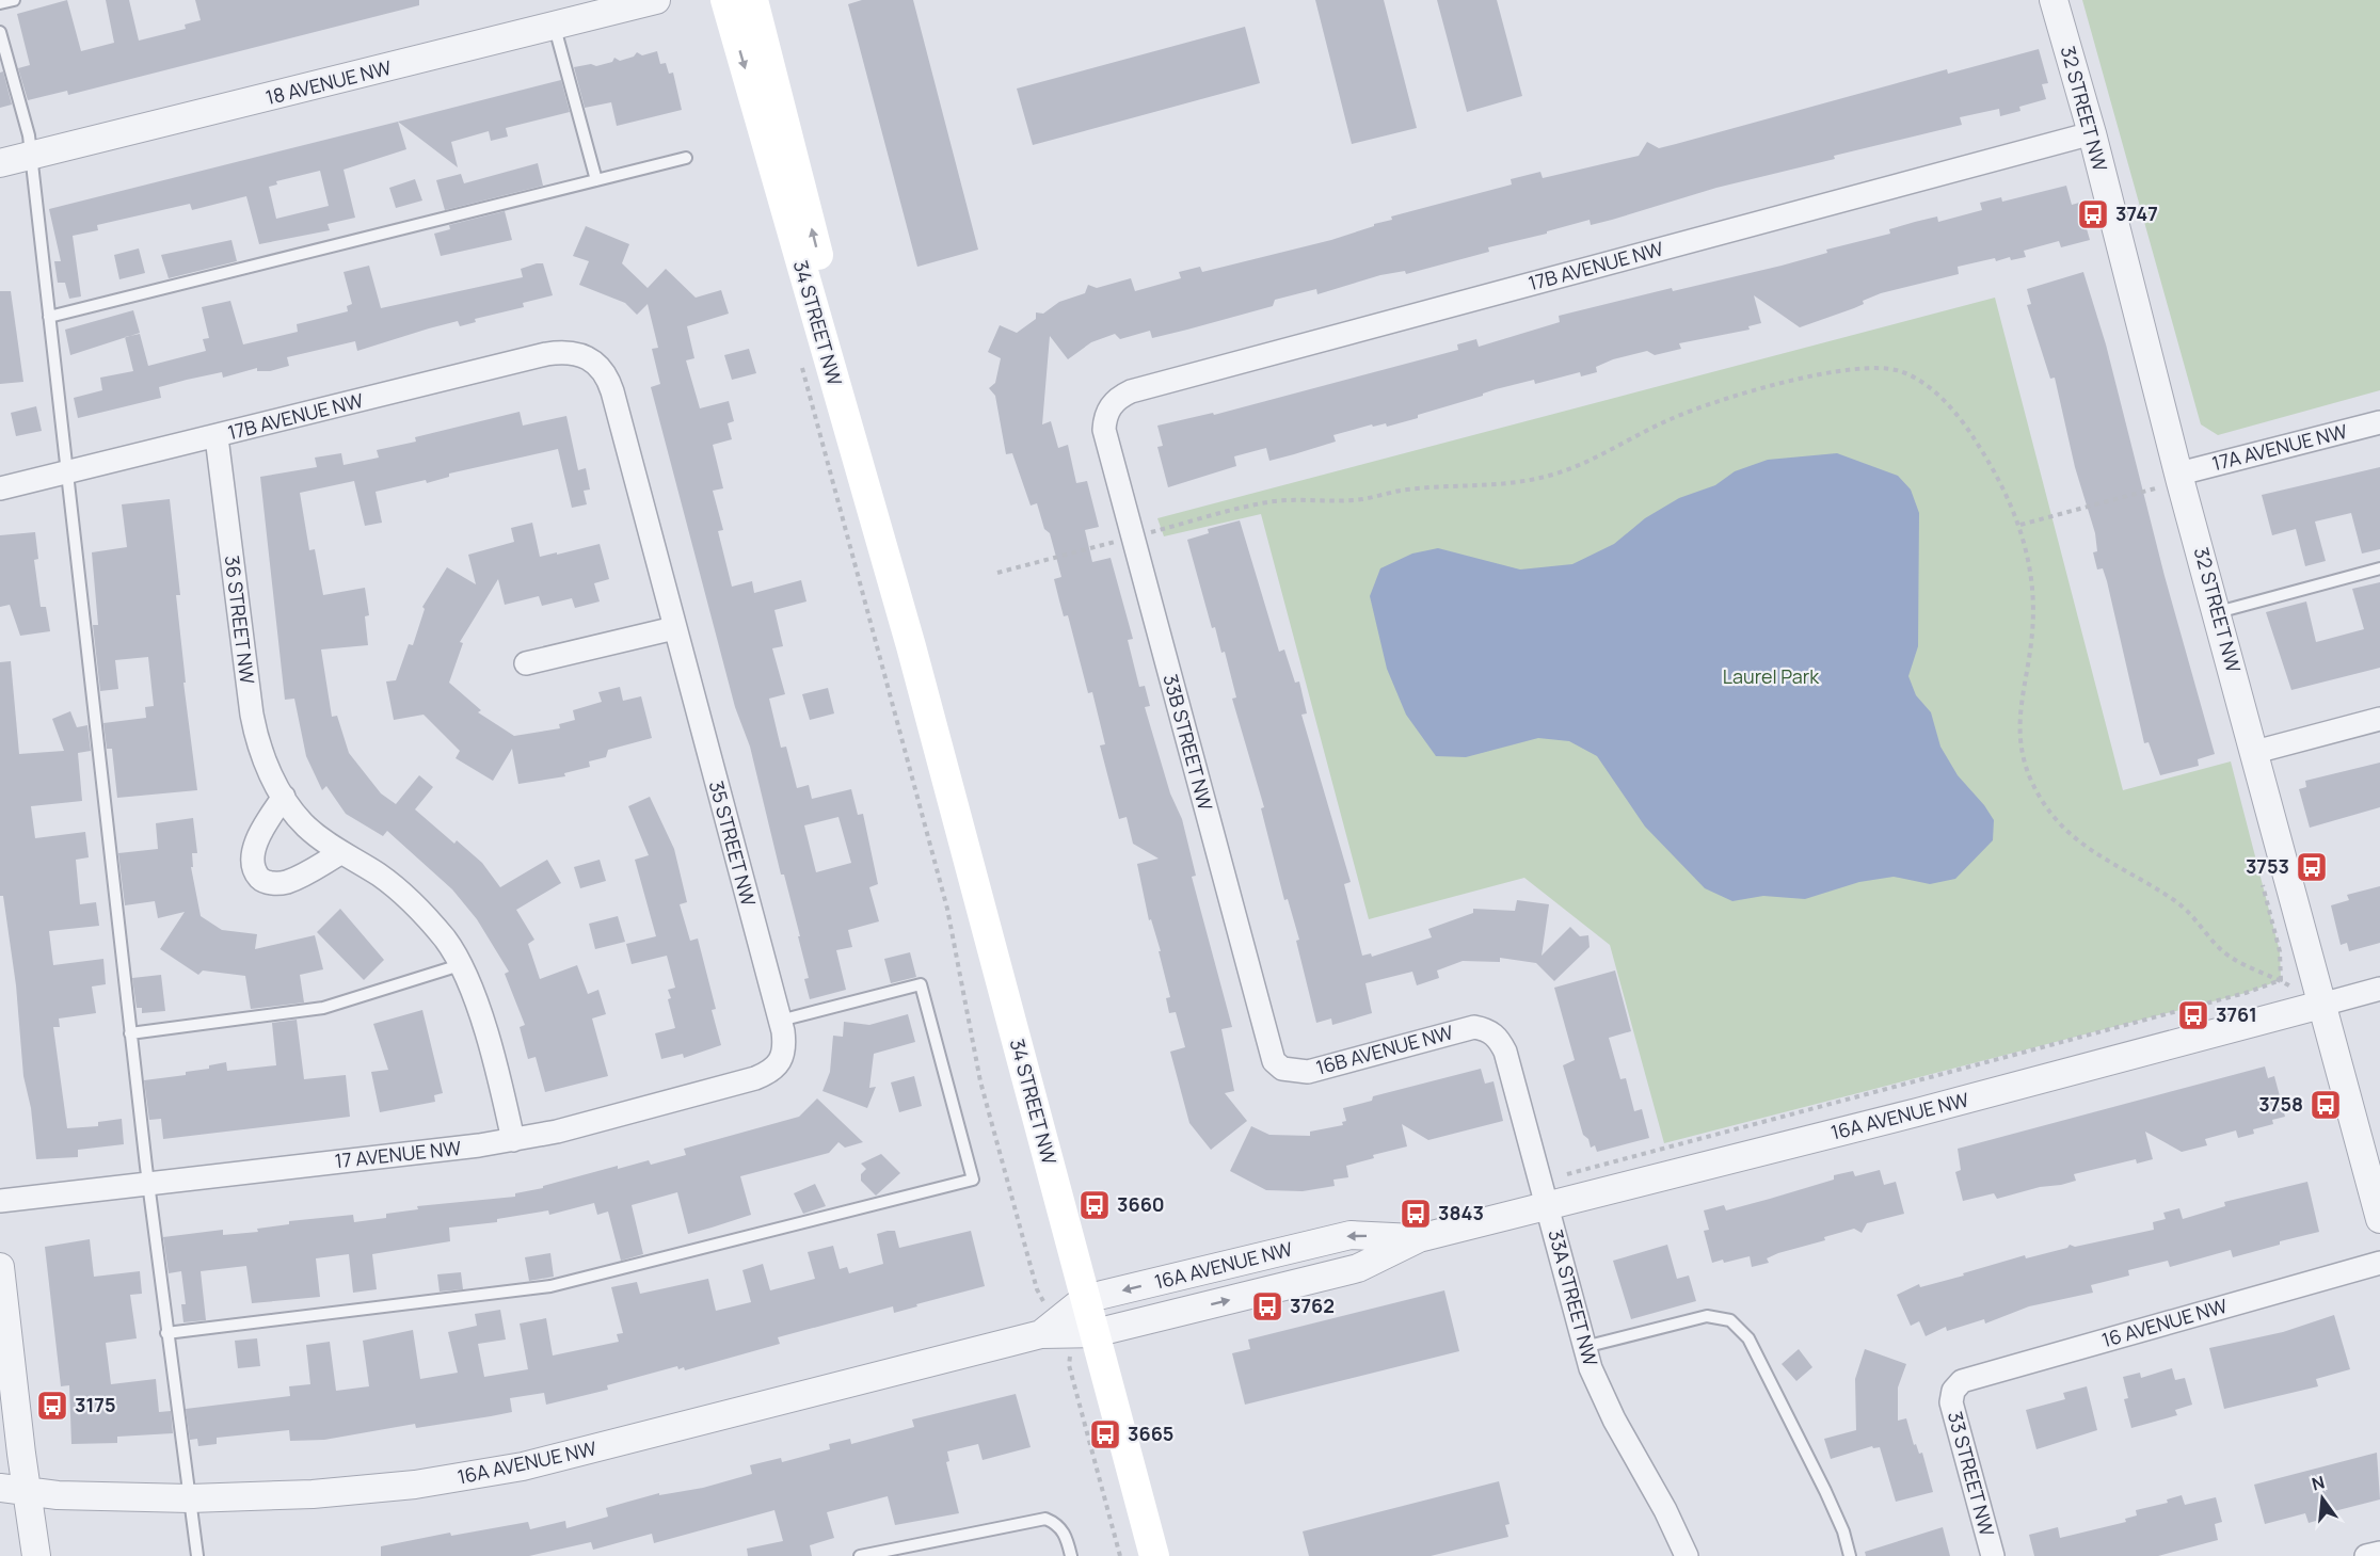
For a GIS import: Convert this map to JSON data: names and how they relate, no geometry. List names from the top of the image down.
{
  "streets": {
    "main road": ["34 STREET NW"],
    "street": [
      "18 AVENUE NW",
      "32 STREET NW",
      "17B AVENUE NW",
      "17A AVENUE NW",
      "36 STREET NW",
      "33B STREET NW",
      "35 STREET NW",
      "16B AVENUE NW",
      "16A AVENUE NW",
      "17 AVENUE NW",
      "33A STREET NW",
      "16 AVENUE NW",
      "33 STREET NW"
    ]
  },
  "crossings": [
    ["32 STREET NW", "17B AVENUE NW"],
    ["32 STREET NW", "17A AVENUE NW"],
    ["32 STREET NW", "16A AVENUE NW"],
    ["17B AVENUE NW", "36 STREET NW"],
    ["17B AVENUE NW", "33B STREET NW"],
    ["17B AVENUE NW", "35 STREET NW"],
    ["34 STREET NW", "16A AVENUE NW"],
    ["36 STREET NW", "17 AVENUE NW"],
    ["33B STREET NW", "16B AVENUE NW"],
    ["35 STREET NW", "17 AVENUE NW"],
    ["16B AVENUE NW", "33A STREET NW"],
    ["16A AVENUE NW", "33A STREET NW"],
    ["16 AVENUE NW", "33 STREET NW"]
  ],
  "parks": ["Laurel Park"],
  "places": {
    "bus stop": [
      "3747",
      "3753",
      "3761",
      "3758",
      "3660",
      "3843",
      "3762",
      "3175",
      "3665"
    ]
  },
  "north": "top"
}
